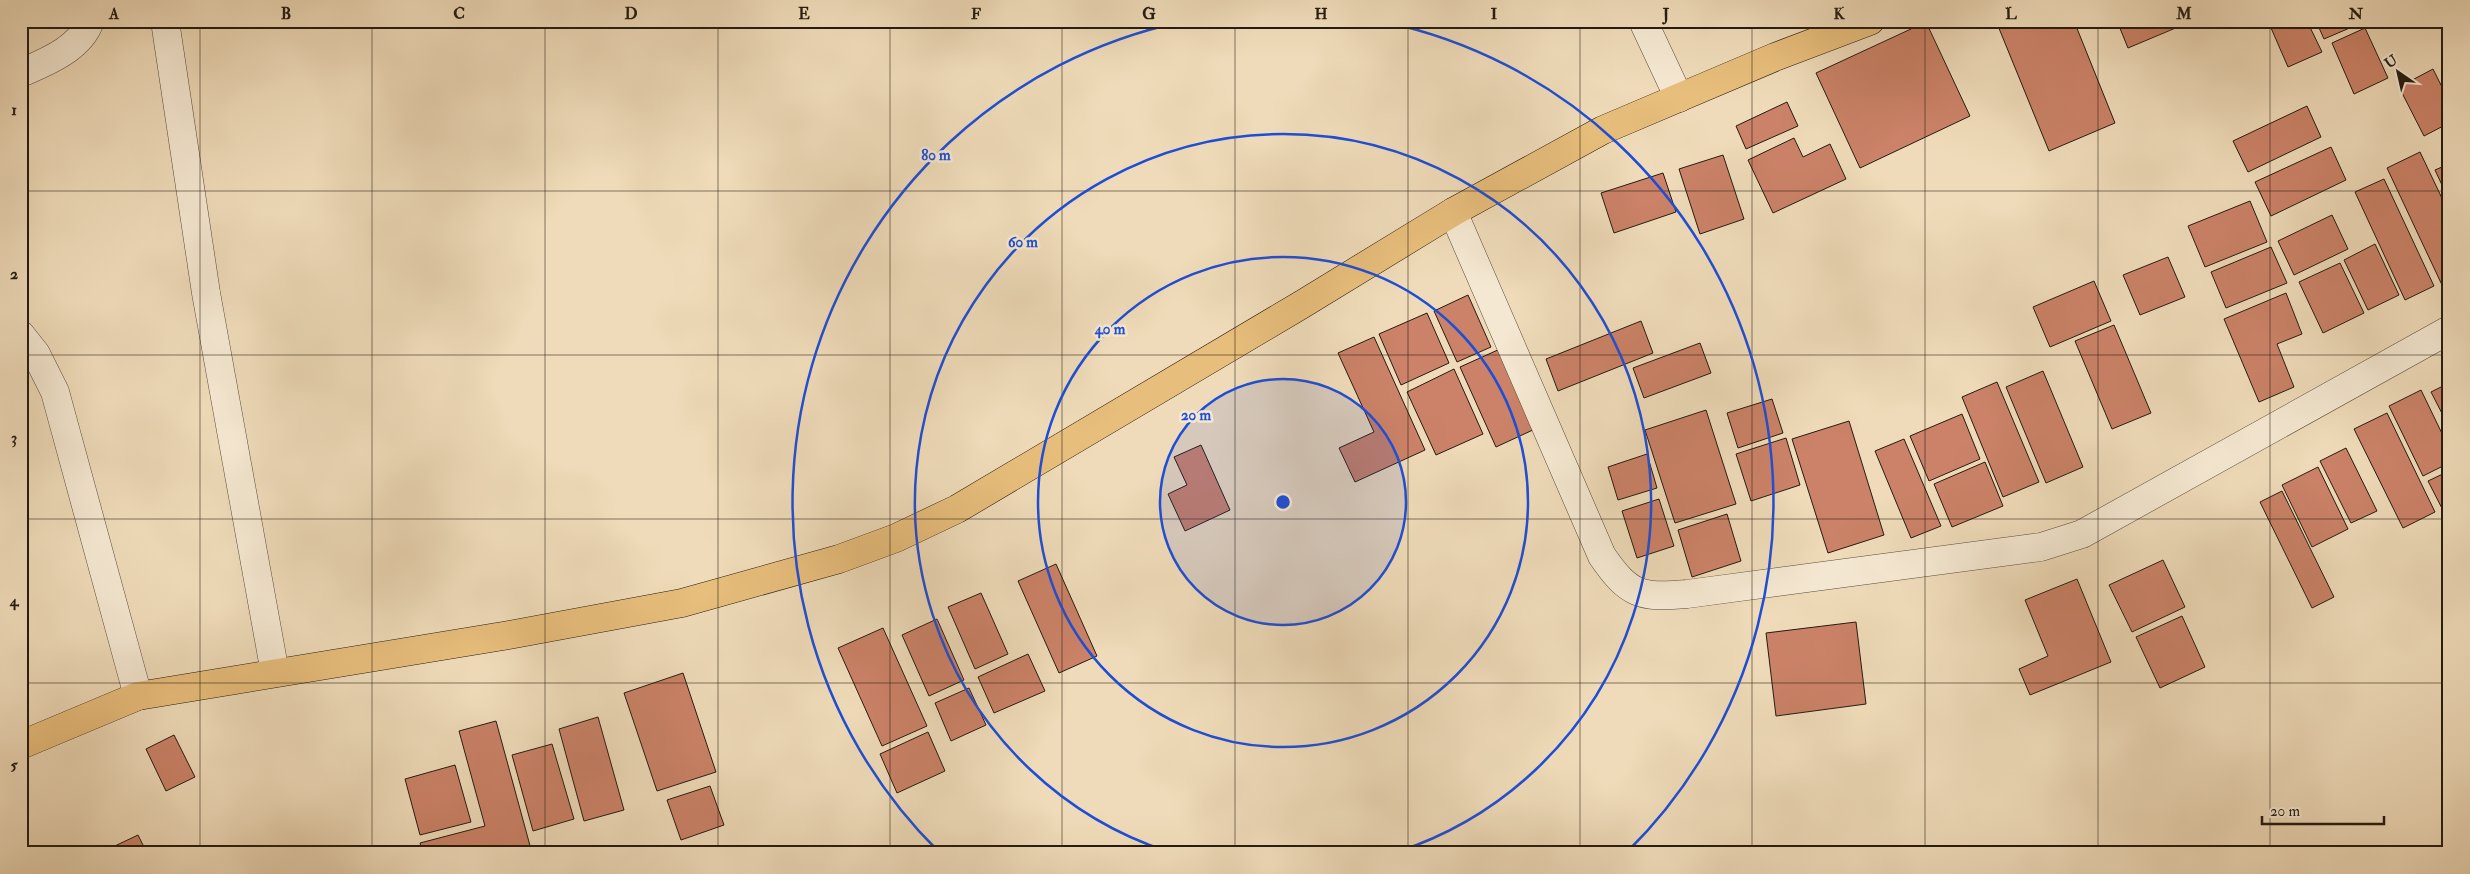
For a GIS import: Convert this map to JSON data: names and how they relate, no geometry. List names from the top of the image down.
{
  "scale_bar": "20 m",
  "north": "top left",
  "grid": {
    "columns": [
      "A",
      "B",
      "C",
      "D",
      "E",
      "F",
      "G",
      "H",
      "I",
      "J",
      "K",
      "L",
      "M",
      "N"
    ],
    "rows": [
      "1",
      "2",
      "3",
      "4",
      "5"
    ]
  },
  "rings": [
    "80 m",
    "60 m",
    "40 m",
    "20 m"
  ]
}
